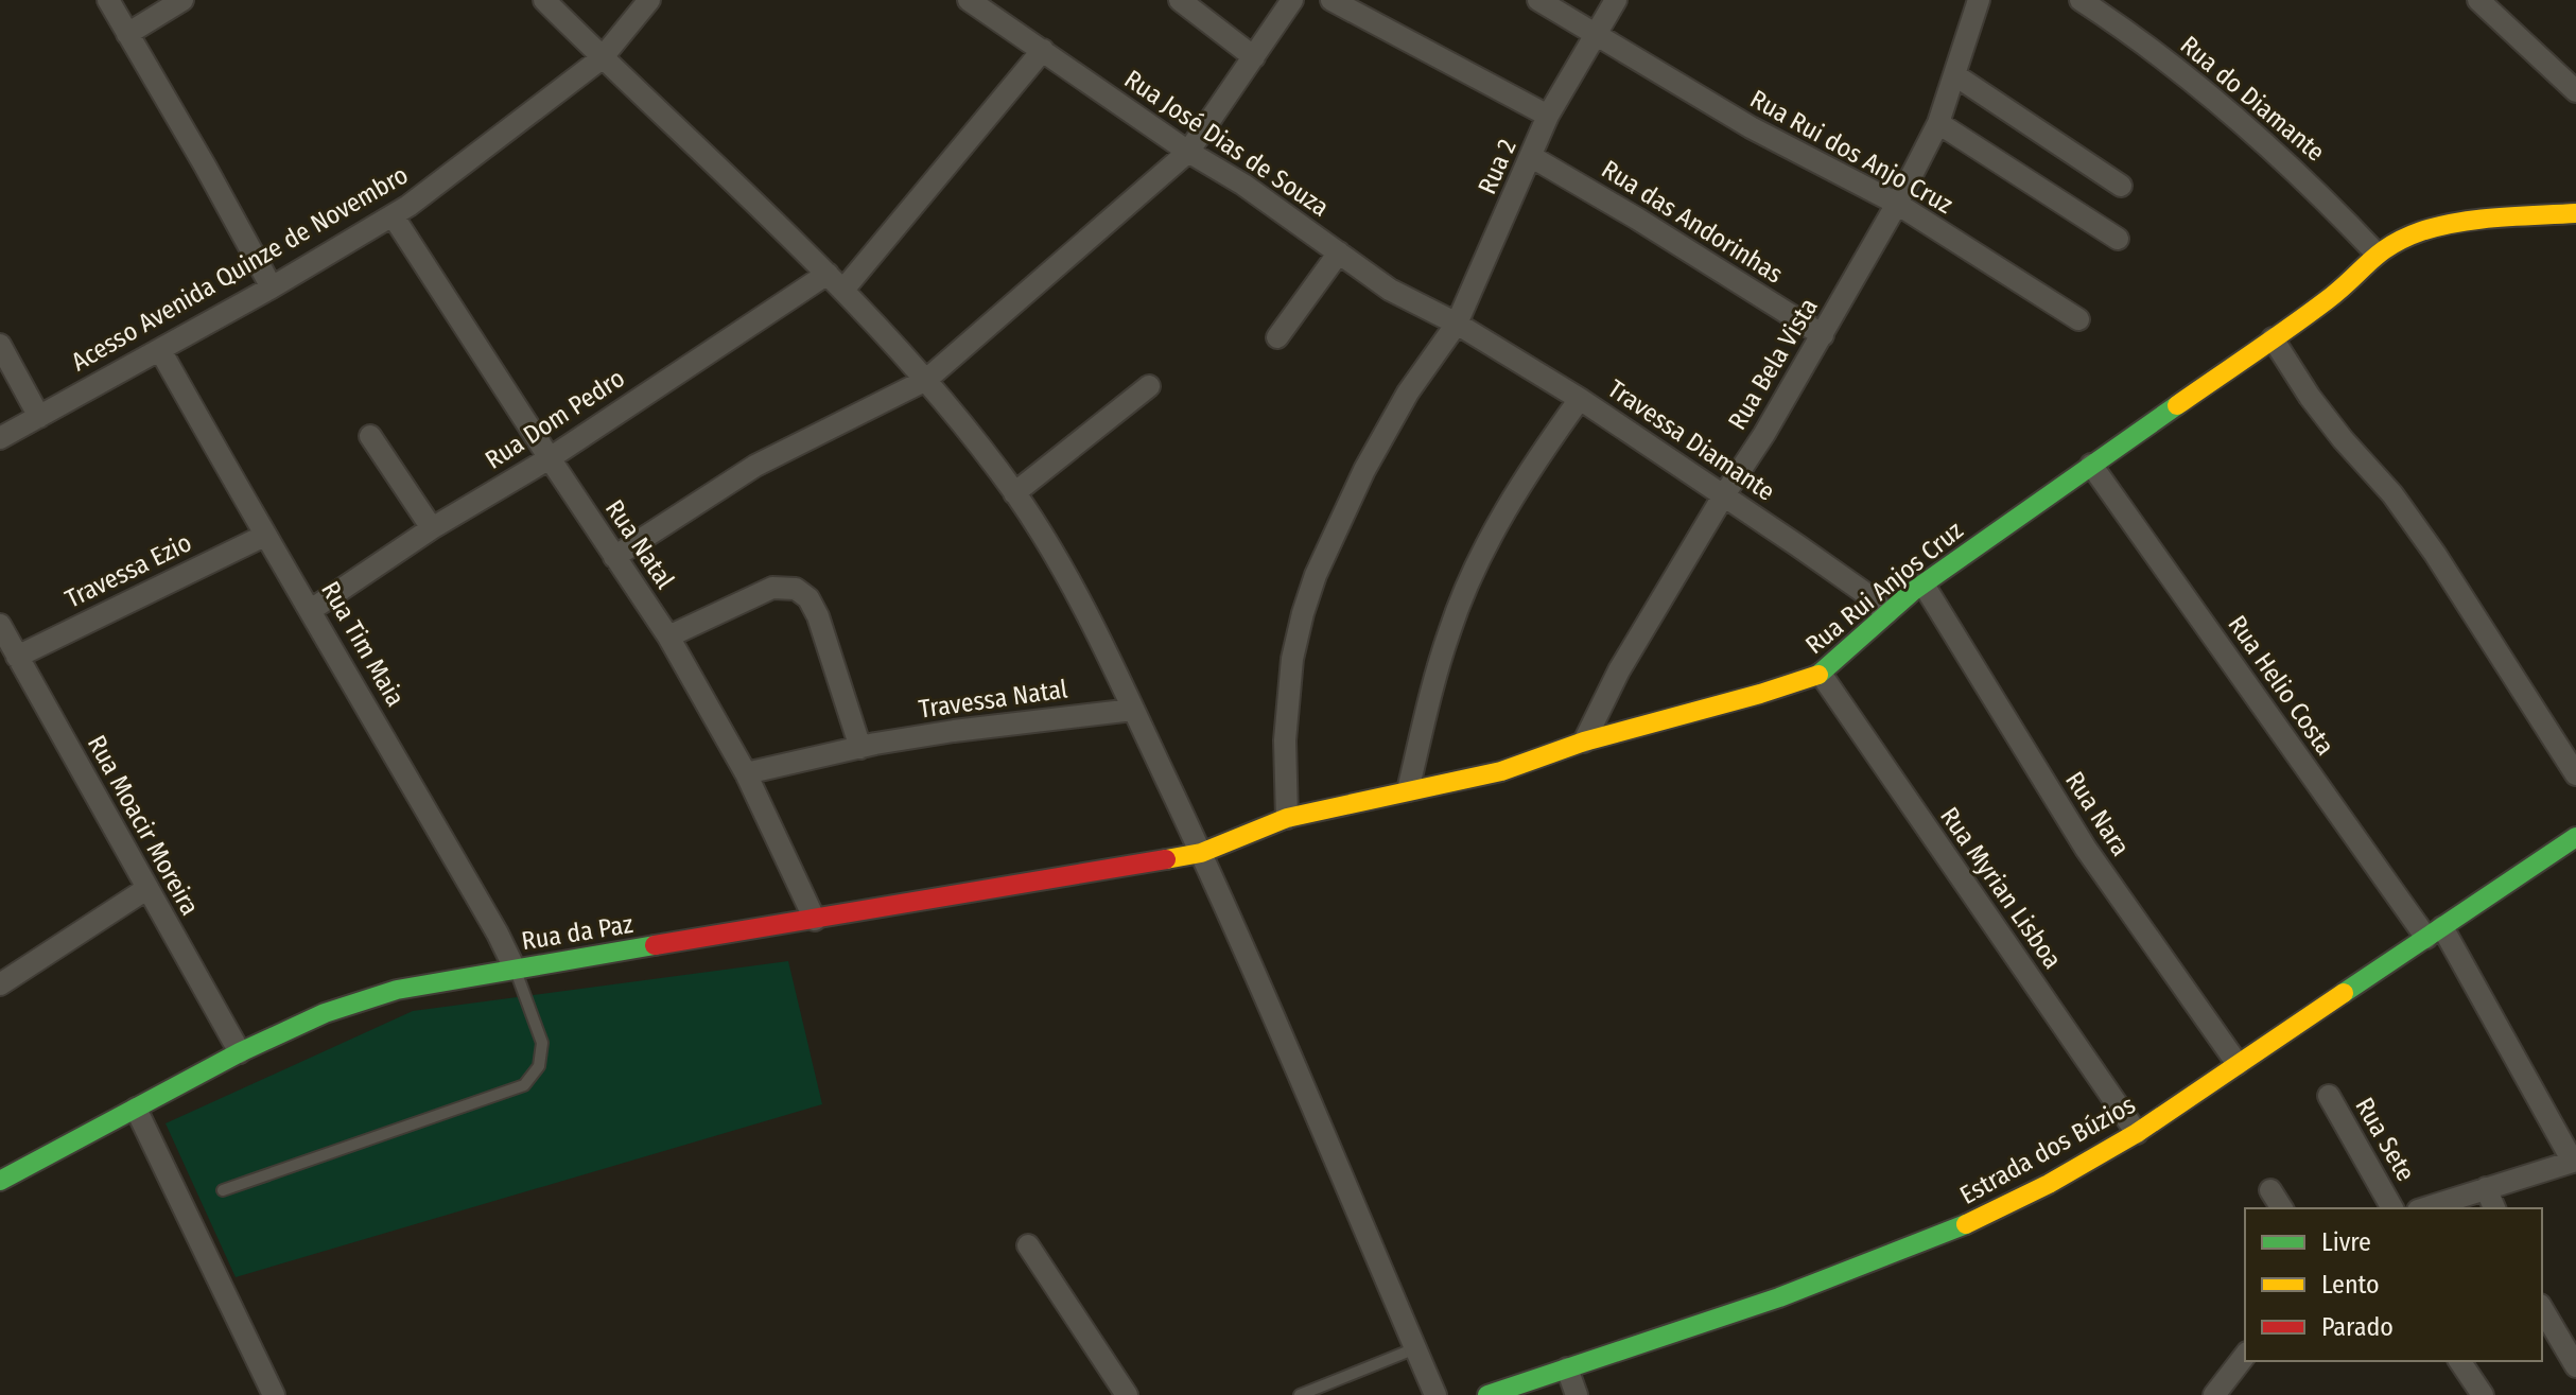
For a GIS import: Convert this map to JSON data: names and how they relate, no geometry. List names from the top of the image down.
{
  "streets": {
    "street": [
      "Rua do Diamante",
      "Rua José Dias de Souza",
      "Rua Rui dos Anjo Cruz",
      "Rua 2",
      "Rua das Andorinhas",
      "Acesso Avenida Quinze de Novembro",
      "Rua Bela Vista",
      "Rua Dom Pedro",
      "Travessa Diamante",
      "Rua Natal",
      "Travessa Ezio",
      "Rua Rui Anjos Cruz",
      "Rua Tim Maia",
      "Rua Helio Costa",
      "Travessa Natal",
      "Rua Nara",
      "Rua Moacir Moreira",
      "Rua Myrian Lisboa",
      "Rua da Paz",
      "Rua Sete",
      "Estrada dos Búzios"
    ]
  },
  "crossings": [
    ["Rua do Diamante", "Rua Rui Anjos Cruz"],
    ["Rua José Dias de Souza", "Rua 2"],
    ["Rua José Dias de Souza", "Travessa Diamante"],
    ["Rua Rui dos Anjo Cruz", "Rua 2"],
    ["Rua Rui dos Anjo Cruz", "Rua Bela Vista"],
    ["Rua 2", "Rua das Andorinhas"],
    ["Rua 2", "Travessa Diamante"],
    ["Rua 2", "Rua Rui Anjos Cruz"],
    ["Rua das Andorinhas", "Rua Bela Vista"],
    ["Acesso Avenida Quinze de Novembro", "Rua Natal"],
    ["Acesso Avenida Quinze de Novembro", "Rua Tim Maia"],
    ["Rua Bela Vista", "Travessa Diamante"],
    ["Rua Bela Vista", "Rua Rui Anjos Cruz"],
    ["Rua Dom Pedro", "Rua Natal"],
    ["Rua Dom Pedro", "Rua Tim Maia"],
    ["Travessa Diamante", "Rua Rui Anjos Cruz"],
    ["Rua Natal", "Travessa Natal"],
    ["Rua Natal", "Rua da Paz"],
    ["Travessa Ezio", "Rua Tim Maia"],
    ["Travessa Ezio", "Rua Moacir Moreira"],
    ["Rua Rui Anjos Cruz", "Rua Helio Costa"],
    ["Rua Rui Anjos Cruz", "Rua Nara"],
    ["Rua Rui Anjos Cruz", "Rua Myrian Lisboa"],
    ["Rua Rui Anjos Cruz", "Rua da Paz"],
    ["Rua Tim Maia", "Rua da Paz"],
    ["Rua Helio Costa", "Estrada dos Búzios"],
    ["Rua Nara", "Estrada dos Búzios"],
    ["Rua Moacir Moreira", "Rua da Paz"],
    ["Rua Myrian Lisboa", "Estrada dos Búzios"]
  ],
  "legend": ["Livre", "Lento", "Parado"]
}
